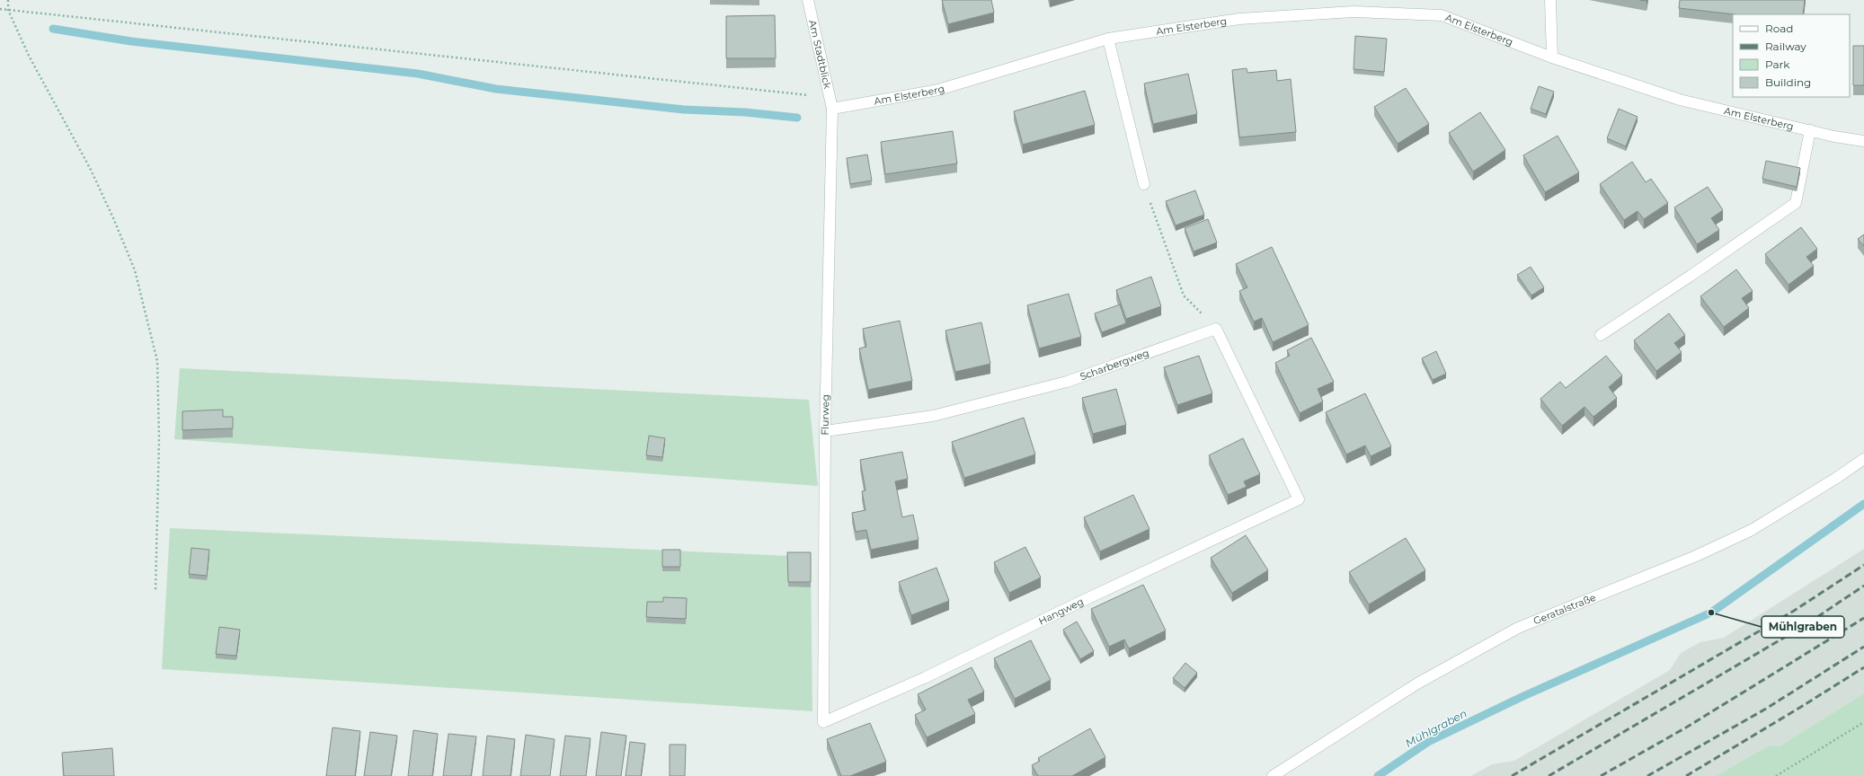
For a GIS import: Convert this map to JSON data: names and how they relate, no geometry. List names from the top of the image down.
{
  "streets": {
    "street": [
      "Am Elsterberg",
      "Am Stadtblick",
      "Scharbergweg",
      "Flurweg",
      "Geratalstraße",
      "Hangweg"
    ]
  },
  "crossings": [
    ["Am Elsterberg", "Am Stadtblick"],
    ["Am Elsterberg", "Flurweg"],
    ["Am Stadtblick", "Flurweg"],
    ["Scharbergweg", "Flurweg"],
    ["Scharbergweg", "Hangweg"],
    ["Flurweg", "Hangweg"]
  ],
  "water": ["Mühlgraben"],
  "places": ["Mühlgraben"],
  "legend": [
    "Road",
    "Railway",
    "Park",
    "Building"
  ]
}
